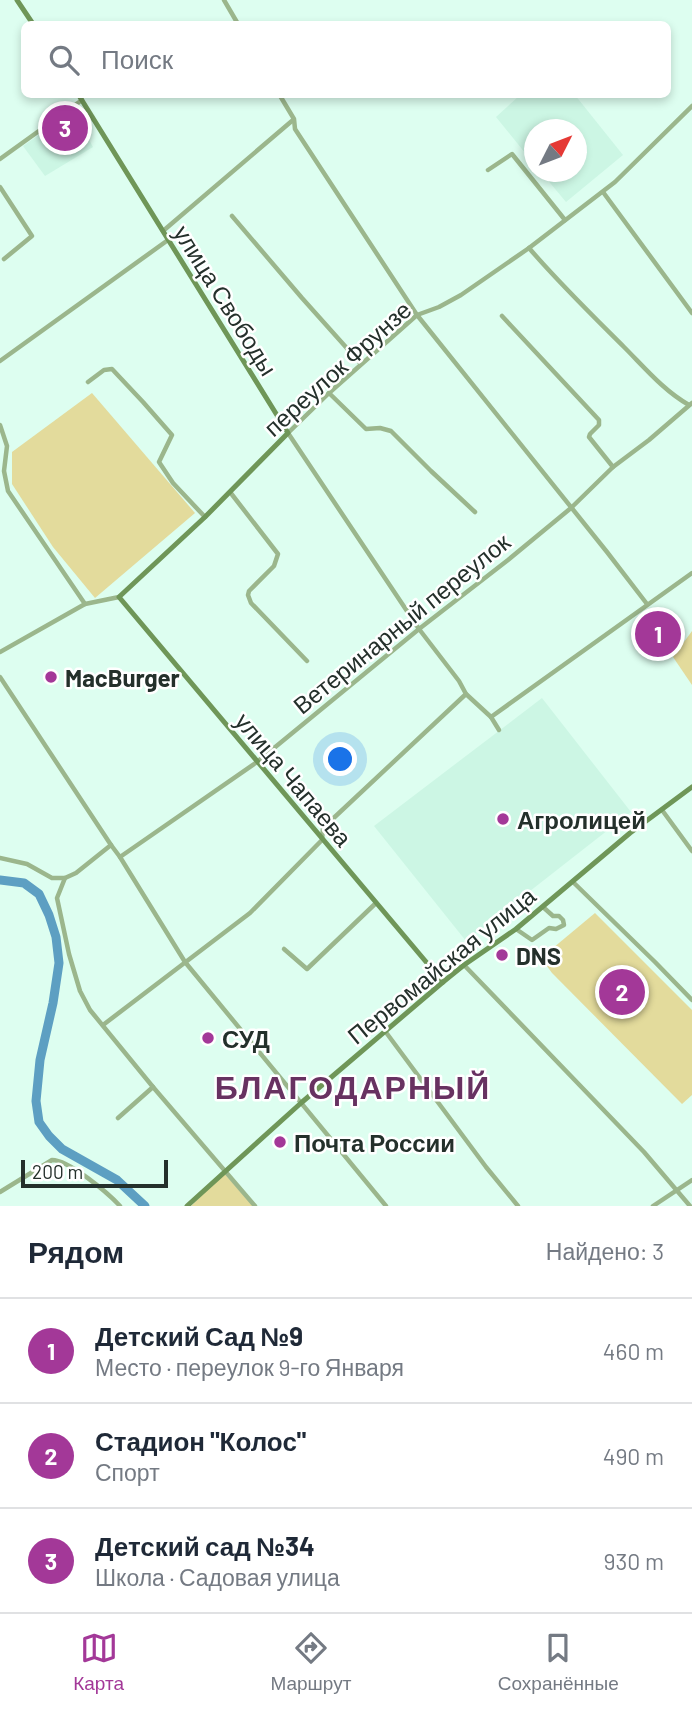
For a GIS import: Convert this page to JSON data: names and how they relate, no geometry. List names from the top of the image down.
{
  "streets": {
    "main road": [
      "улица Свободы",
      "переулок Фрунзе",
      "улица Чапаева",
      "Первомайская улица"
    ],
    "street": ["Ветеринарный переулок"]
  },
  "crossings": [
    ["улица Свободы", "переулок Фрунзе"],
    ["улица Свободы", "Ветеринарный переулок"],
    ["переулок Фрунзе", "улица Чапаева"],
    ["Ветеринарный переулок", "улица Чапаева"],
    ["улица Чапаева", "Первомайская улица"]
  ],
  "districts": ["БЛАГОДАРНЫЙ"],
  "places": [
    "MacBurger",
    "Агролицей",
    "DNS",
    "СУД",
    "Почта России"
  ],
  "scale_bar": "200 m",
  "north": "top right",
  "page": {
    "search": "Поиск",
    "pins": ["3", "1", "2"],
    "scale": "200 m",
    "heading": ["Рядом", "Найдено: 3"],
    "list": [
      {
        "mark": "1",
        "name": "Детский Сад №9",
        "note": "Место · переулок 9-го Января",
        "value": "460 m"
      },
      {
        "mark": "2",
        "name": "Стадион \"Колос\"",
        "note": "Спорт",
        "value": "490 m"
      },
      {
        "mark": "3",
        "name": "Детский сад №34",
        "note": "Школа · Садовая улица",
        "value": "930 m"
      }
    ],
    "nav": ["Карта", "Маршрут", "Сохранённые"]
  }
}
